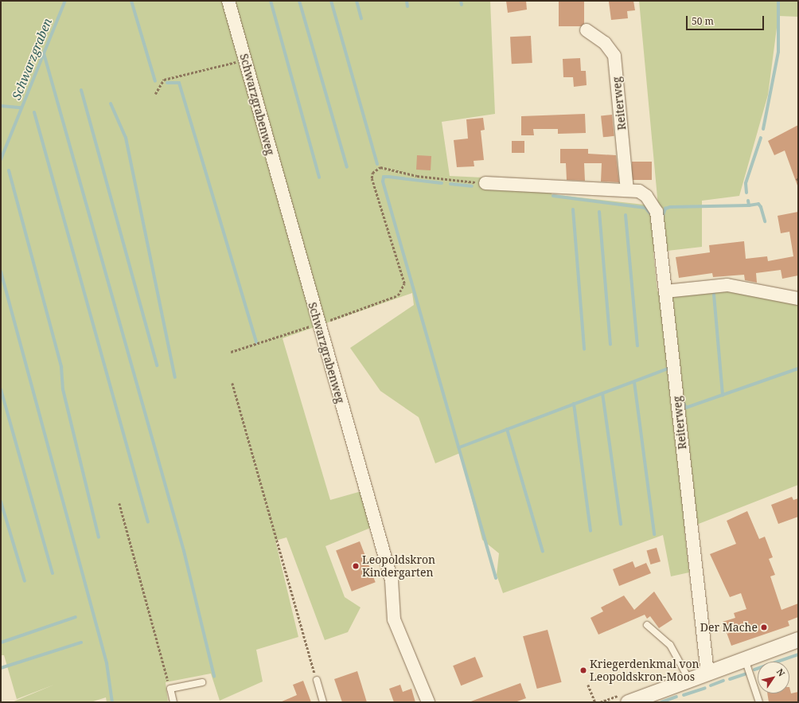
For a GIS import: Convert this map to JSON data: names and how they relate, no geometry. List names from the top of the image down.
{
  "streets": {
    "street": ["Reiterweg", "Schwarzgrabenweg"]
  },
  "water": ["Schwarzgraben"],
  "places": ["Leopoldskron Kindergarten", "Der Mache", "Kriegerdenkmal von Leopoldskron-Moos"],
  "scale_bar": "50 m",
  "north": "top right"
}
